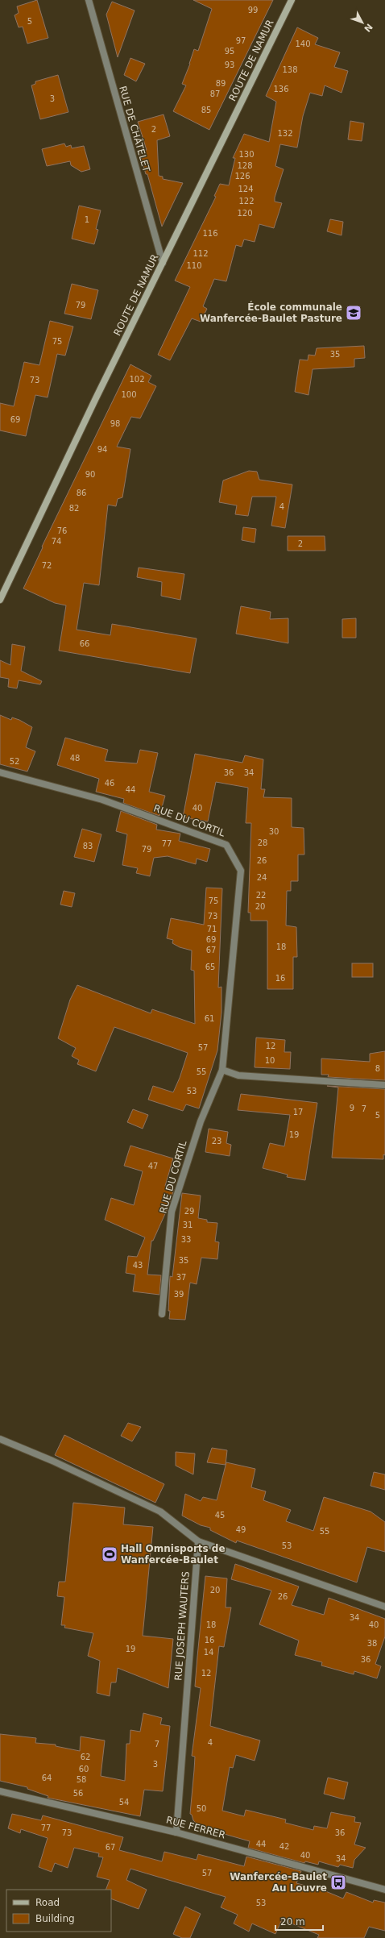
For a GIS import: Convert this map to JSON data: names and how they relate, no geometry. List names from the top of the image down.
{
  "streets": {
    "main road": ["ROUTE DE NAMUR"],
    "street": [
      "RUE DE CHÂTELET",
      "RUE DU CORTIL",
      "RUE JOSEPH WAUTERS",
      "RUE FERRER"
    ]
  },
  "crossings": [
    ["ROUTE DE NAMUR", "RUE DE CHÂTELET"],
    ["RUE JOSEPH WAUTERS", "RUE FERRER"]
  ],
  "places": {
    "school or university": ["École communale Wanfercée-Baulet Pasture"],
    "sports": ["Hall Omnisports de Wanfercée-Baulet"],
    "bus stop": ["Wanfercée-Baulet Au Louvre"]
  },
  "house_numbers": [
    "99",
    "5",
    "97",
    "140",
    "95",
    "93",
    "138",
    "89",
    "136",
    "87",
    "3",
    "85",
    "2",
    "132",
    "130",
    "128",
    "126",
    "124",
    "122",
    "120",
    "1",
    "116",
    "112",
    "110",
    "79",
    "75",
    "35",
    "102",
    "73",
    "100",
    "69",
    "98",
    "94",
    "90",
    "86",
    "4",
    "82",
    "76",
    "74",
    "2",
    "72",
    "66",
    "48",
    "52",
    "36",
    "34",
    "46",
    "44",
    "40",
    "30",
    "28",
    "77",
    "83",
    "79",
    "26",
    "24",
    "22",
    "75",
    "20",
    "73",
    "71",
    "69",
    "18",
    "67",
    "65",
    "16",
    "61",
    "12",
    "57",
    "10",
    "8",
    "55",
    "53",
    "9",
    "7",
    "17",
    "5",
    "19",
    "23",
    "47",
    "29",
    "31",
    "33",
    "35",
    "43",
    "37",
    "39",
    "45",
    "49",
    "55",
    "53",
    "20",
    "26",
    "34",
    "18",
    "40",
    "16",
    "38",
    "19",
    "14",
    "36",
    "12",
    "4",
    "7",
    "62",
    "3",
    "60",
    "64",
    "58",
    "56",
    "54",
    "50",
    "77",
    "73",
    "36",
    "44",
    "42",
    "67",
    "40",
    "34",
    "57",
    "53"
  ],
  "legend": ["Road", "Building"],
  "scale_bar": "20 m",
  "north": "bottom right"
}
